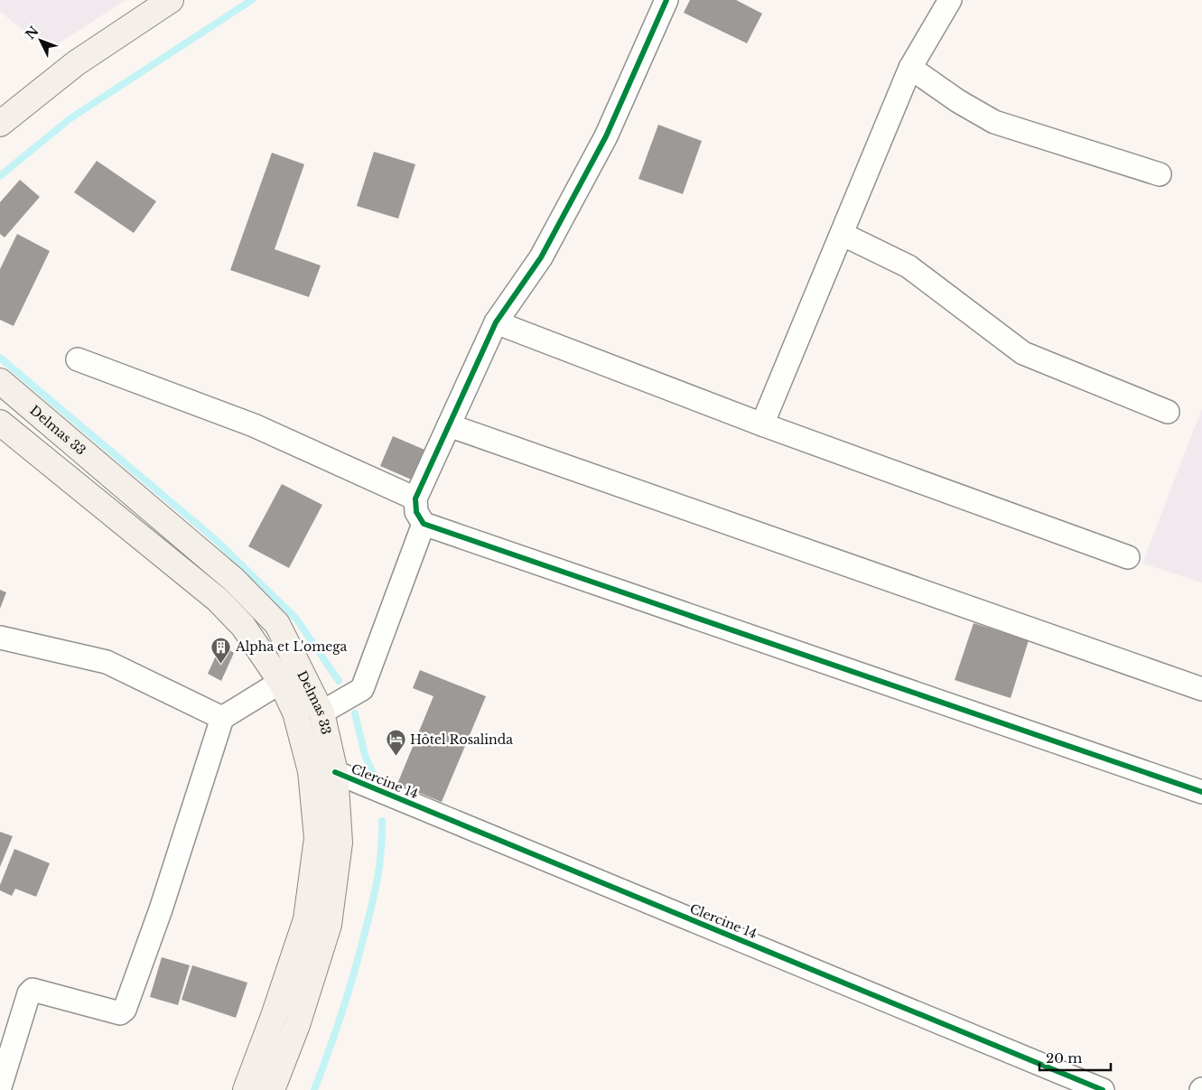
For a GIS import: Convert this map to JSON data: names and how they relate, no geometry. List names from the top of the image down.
{
  "streets": {
    "main road": ["Delmas 33"],
    "street": ["Clercine 14"]
  },
  "crossings": [
    ["Delmas 33", "Clercine 14"]
  ],
  "places": {
    "building": ["Alpha et L'omega"],
    "hotel": ["Hôtel Rosalinda"]
  },
  "scale_bar": "20 m",
  "north": "top left"
}
